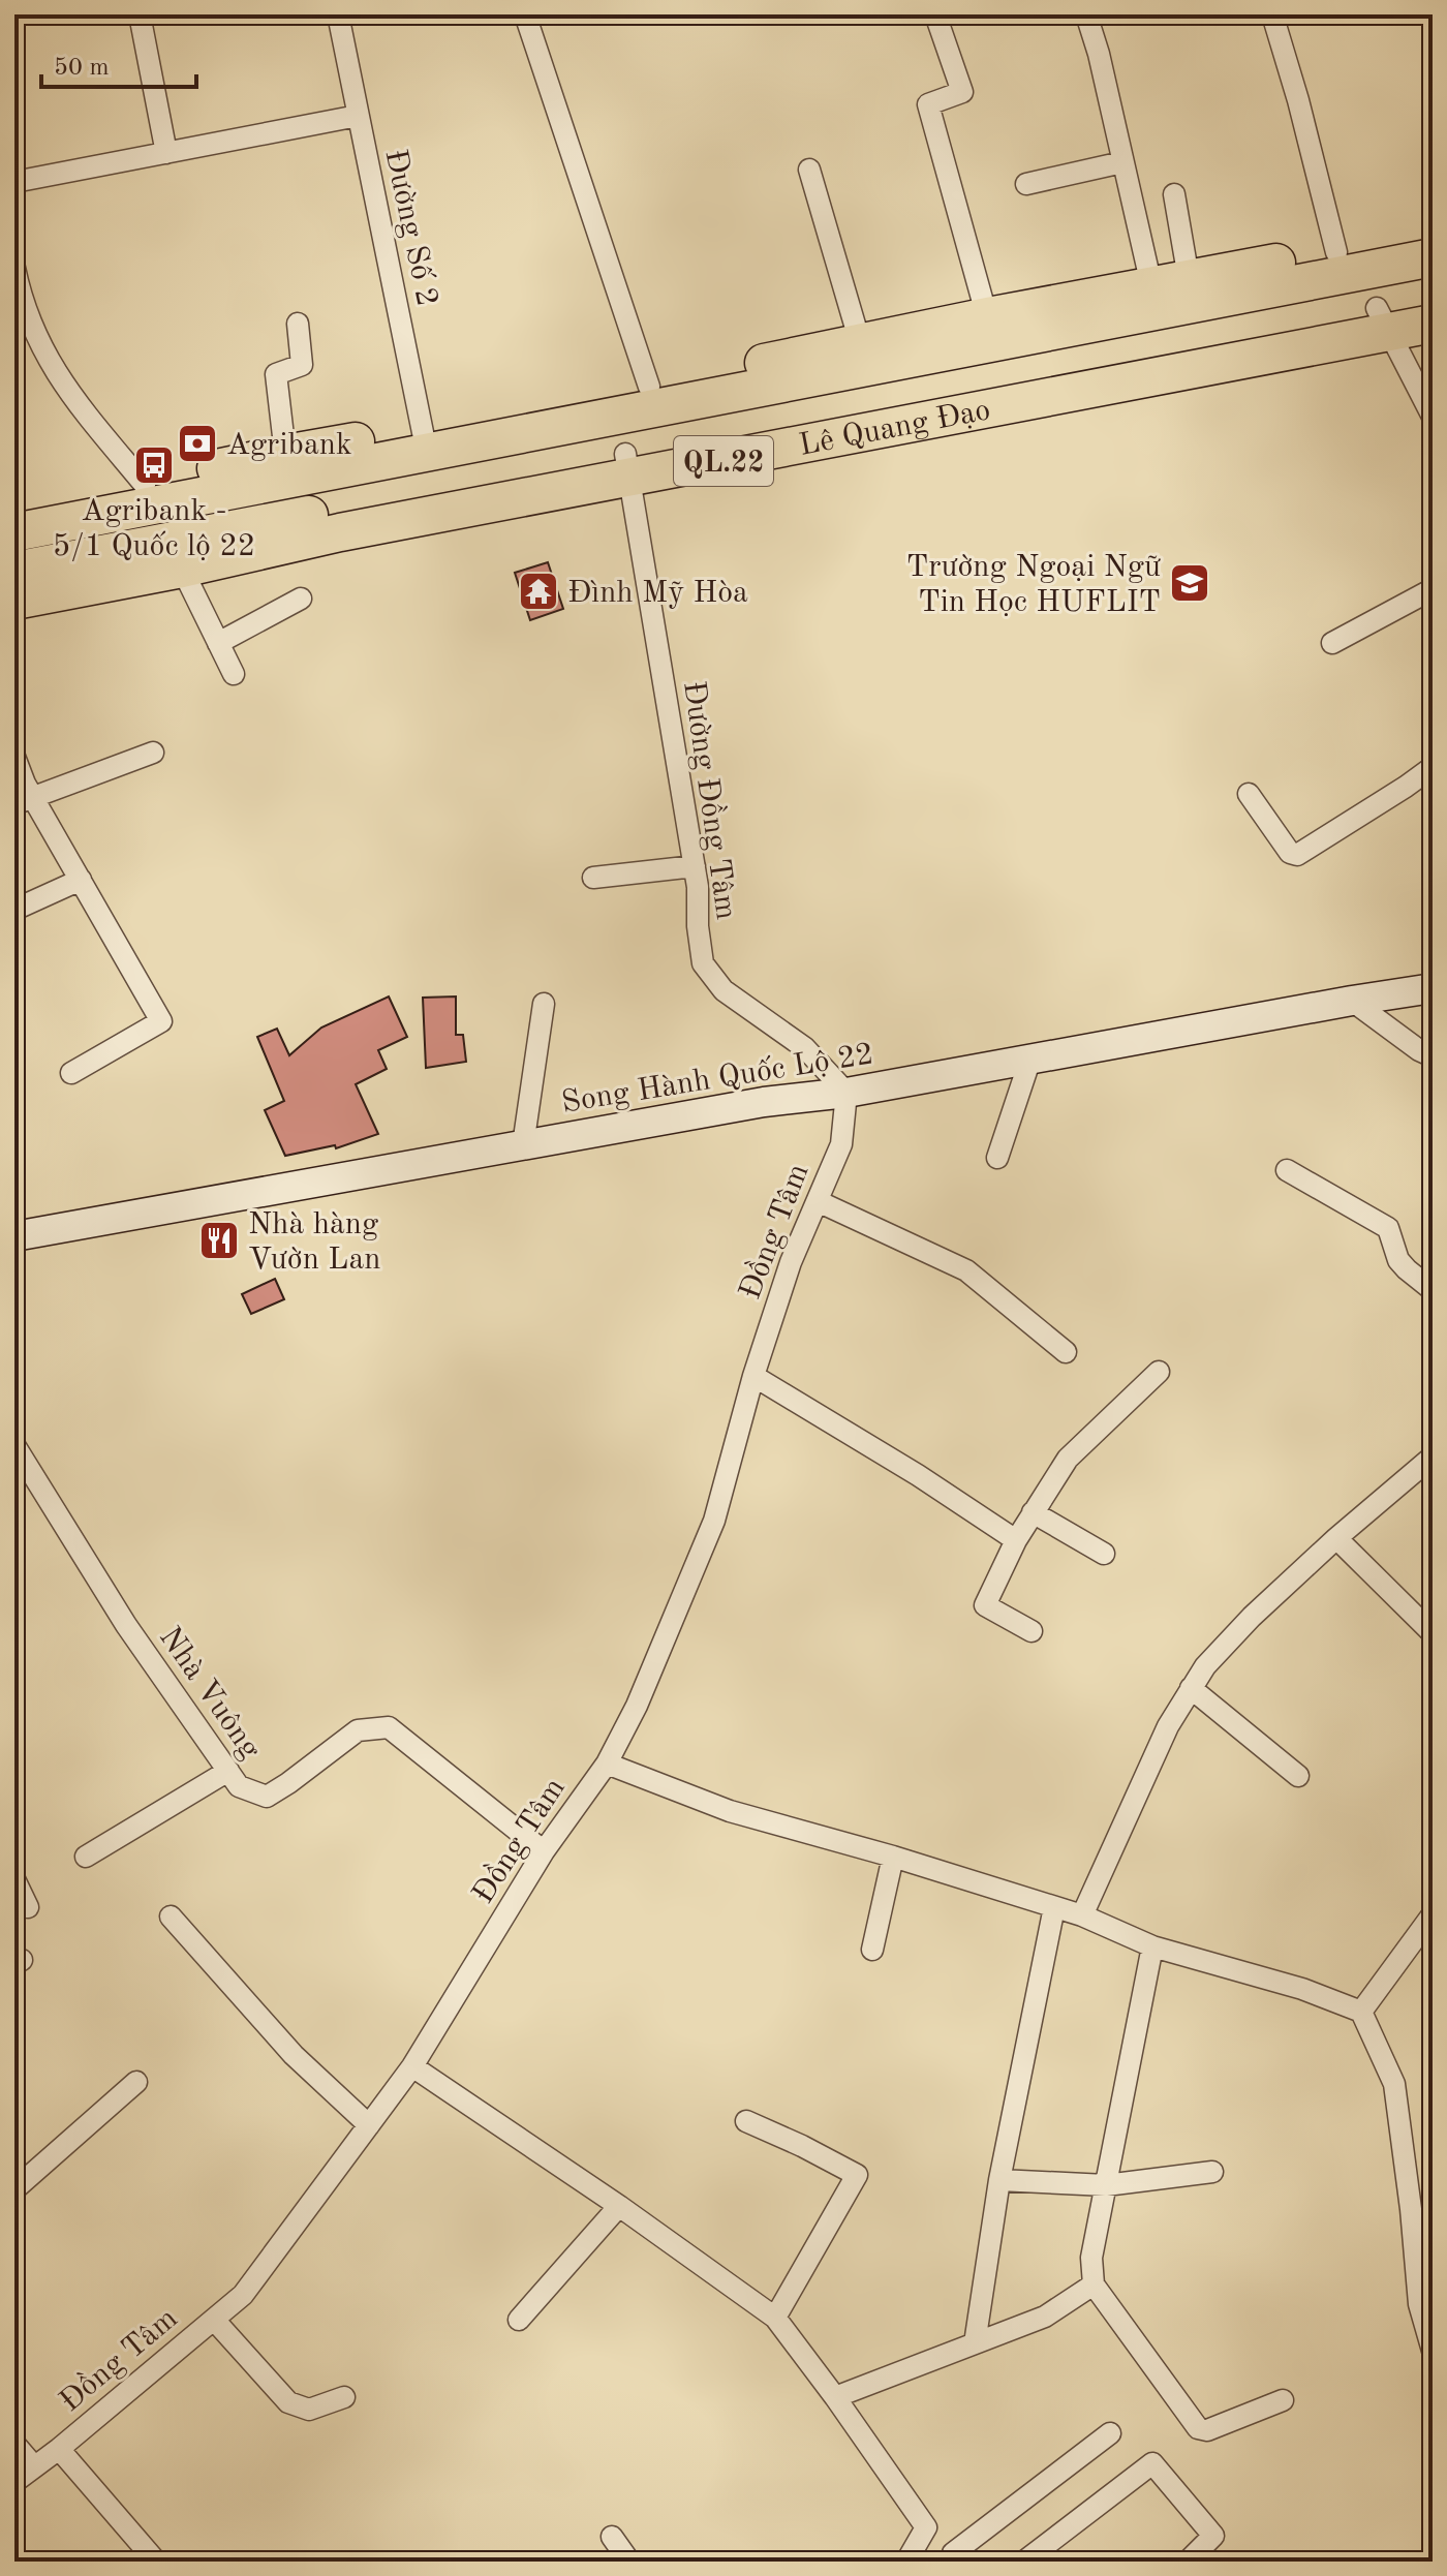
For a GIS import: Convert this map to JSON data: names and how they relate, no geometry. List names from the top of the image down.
{
  "streets": {
    "highway": ["Lê Quang Đạo", "QL.22"],
    "street": [
      "Đường Số 2",
      "Đường Đồng Tâm",
      "Song Hành Quốc Lộ 22",
      "Đồng Tâm",
      "Nhà Vuông"
    ]
  },
  "crossings": [
    ["Đường Số 2", "Lê Quang Đạo"],
    ["Lê Quang Đạo", "Đường Đồng Tâm"],
    ["Đường Đồng Tâm", "Song Hành Quốc Lộ 22"],
    ["Đường Đồng Tâm", "Đồng Tâm"],
    ["Song Hành Quốc Lộ 22", "Đồng Tâm"],
    ["Đồng Tâm", "Nhà Vuông"]
  ],
  "places": {
    "bank": ["Agribank"],
    "bus stop": ["Agribank - 5/1 Quốc lộ 22"],
    "school or university": ["Trường Ngoại Ngữ Tin Học HUFLIT"],
    "temple": ["Đình Mỹ Hòa"],
    "restaurant": ["Nhà hàng Vườn Lan"]
  },
  "scale_bar": "50 m"
}
